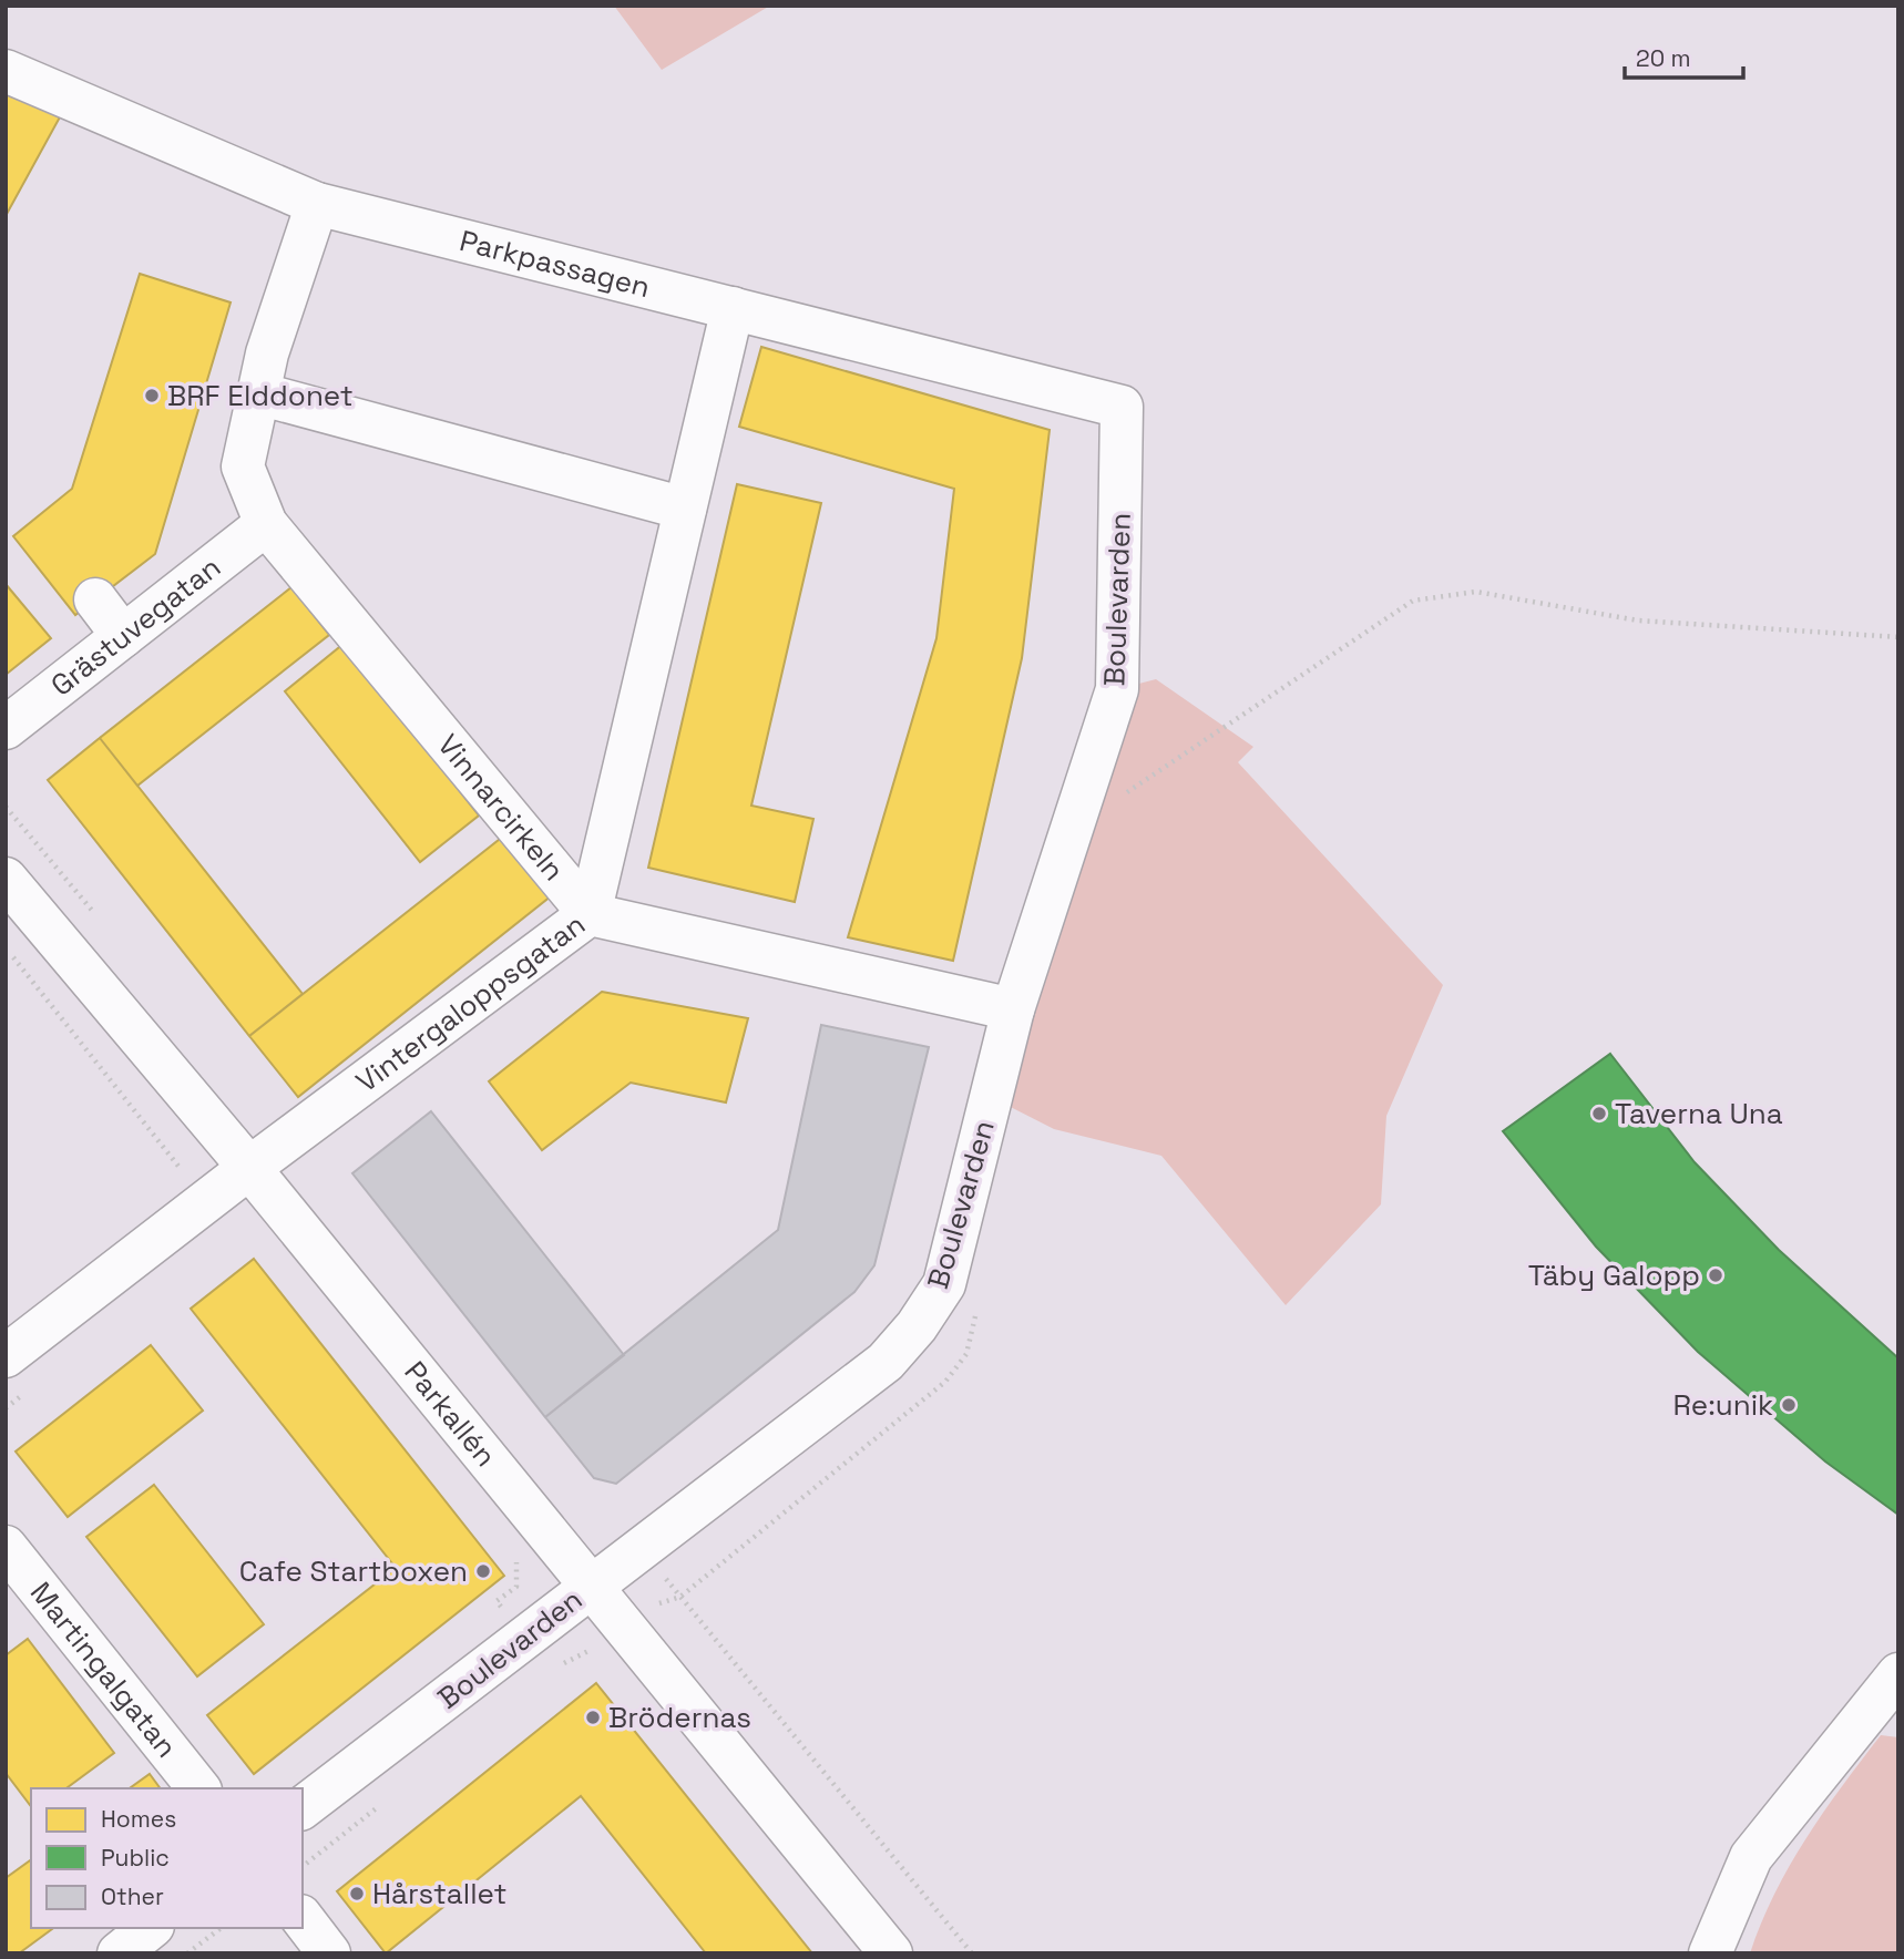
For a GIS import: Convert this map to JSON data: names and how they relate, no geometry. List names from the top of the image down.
{
  "streets": {
    "street": [
      "Parkpassagen",
      "Boulevarden",
      "Grästuvegatan",
      "Vinnarcirkeln",
      "Vintergaloppsgatan",
      "Parkallén",
      "Martingalgatan"
    ]
  },
  "crossings": [
    ["Parkpassagen", "Boulevarden"],
    ["Parkpassagen", "Vinnarcirkeln"],
    ["Boulevarden", "Vintergaloppsgatan"],
    ["Boulevarden", "Parkallén"],
    ["Grästuvegatan", "Vinnarcirkeln"],
    ["Vinnarcirkeln", "Vintergaloppsgatan"],
    ["Vintergaloppsgatan", "Parkallén"]
  ],
  "places": [
    "BRF Elddonet",
    "Taverna Una",
    "Täby Galopp",
    "Re:unik",
    "Cafe Startboxen",
    "Brödernas",
    "Hårstallet"
  ],
  "legend": ["Homes", "Public", "Other"],
  "scale_bar": "20 m"
}
